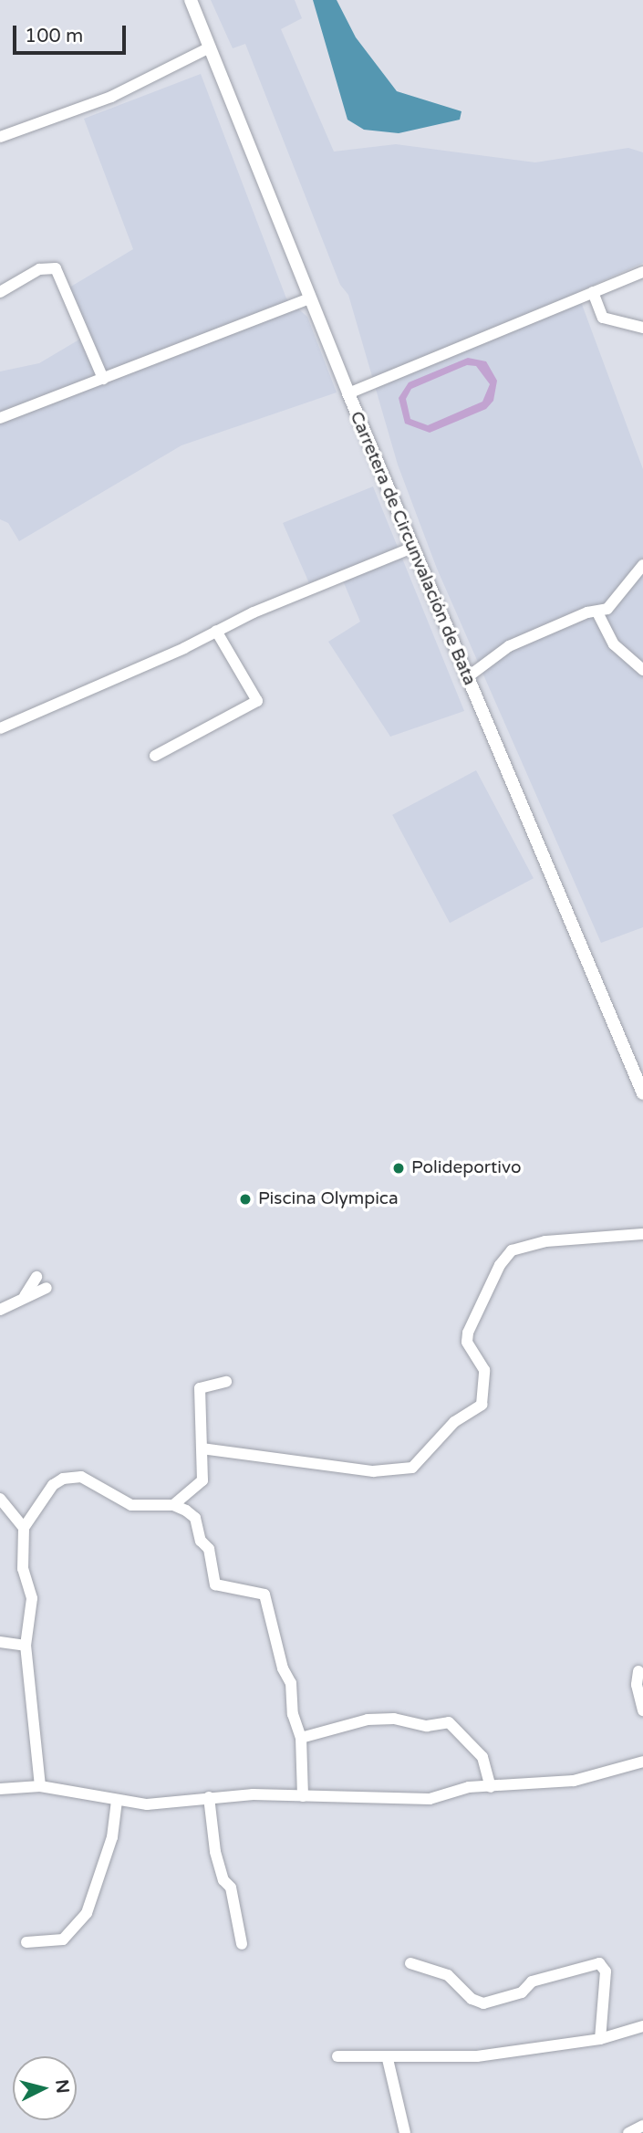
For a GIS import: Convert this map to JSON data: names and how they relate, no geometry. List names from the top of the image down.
{
  "streets": {
    "main road": ["Carretera de Circunvalación de Bata"]
  },
  "places": ["Polideportivo", "Piscina Olympica"],
  "scale_bar": "100 m",
  "north": "right"
}
